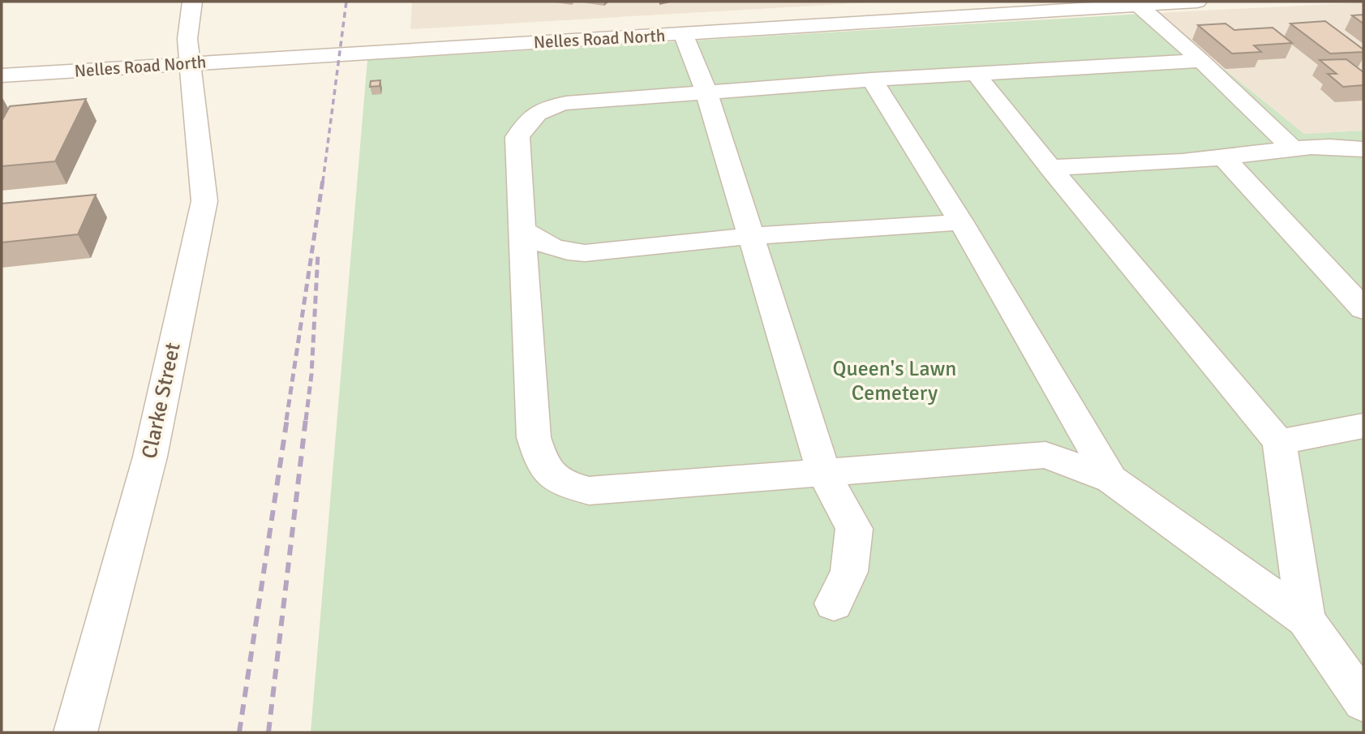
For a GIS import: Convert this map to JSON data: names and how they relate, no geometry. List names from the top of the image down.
{
  "streets": {
    "street": ["Nelles Road North", "Clarke Street"]
  },
  "crossings": [
    ["Nelles Road North", "Clarke Street"]
  ],
  "parks": ["Queen's Lawn Cemetery"]
}
